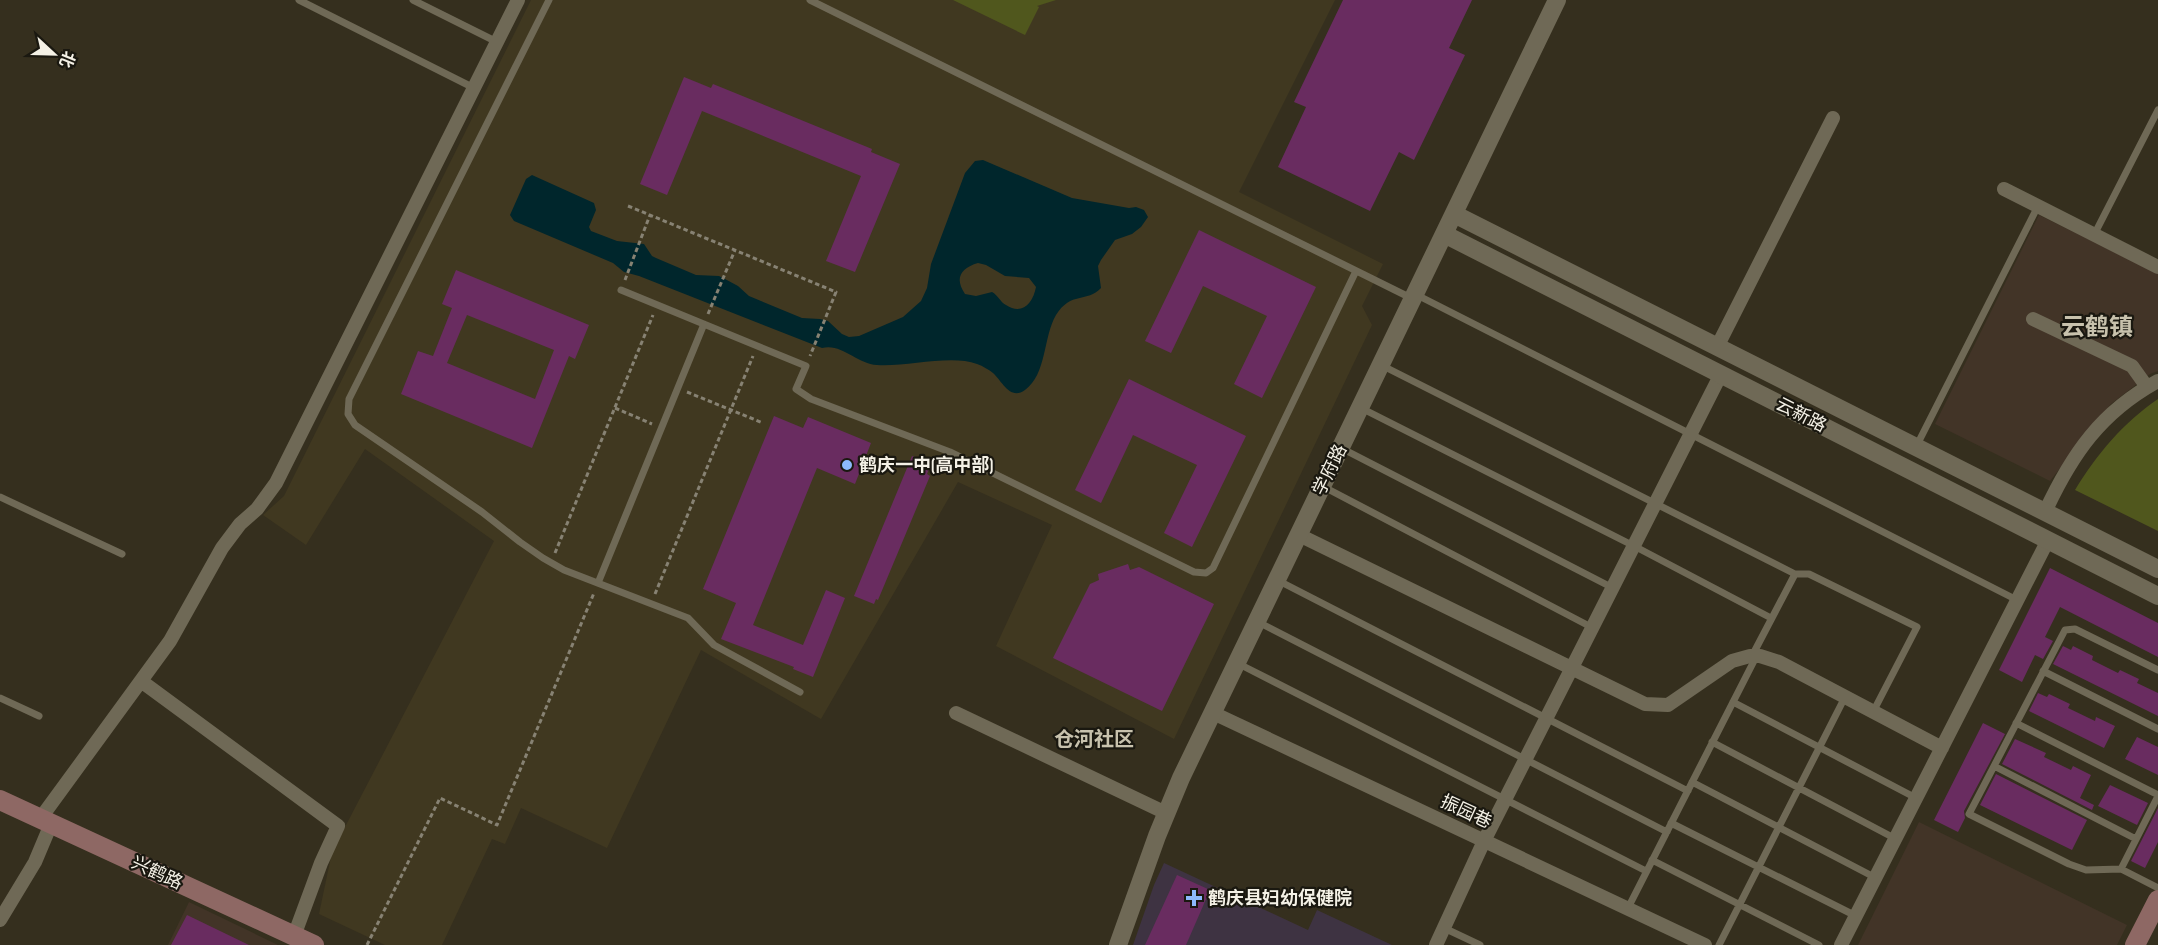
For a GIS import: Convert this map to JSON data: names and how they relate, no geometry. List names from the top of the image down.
{
  "streets": {
    "main road": ["兴鹤路"],
    "street": ["云新路", "学府路", "振园巷"]
  },
  "crossings": [
    ["云新路", "学府路"],
    ["学府路", "振园巷"]
  ],
  "districts": ["云鹤镇", "仓河社区"],
  "places": {
    "other": ["鹤庆一中(高中部)"],
    "health": ["鹤庆县妇幼保健院"]
  },
  "north": "right"
}
